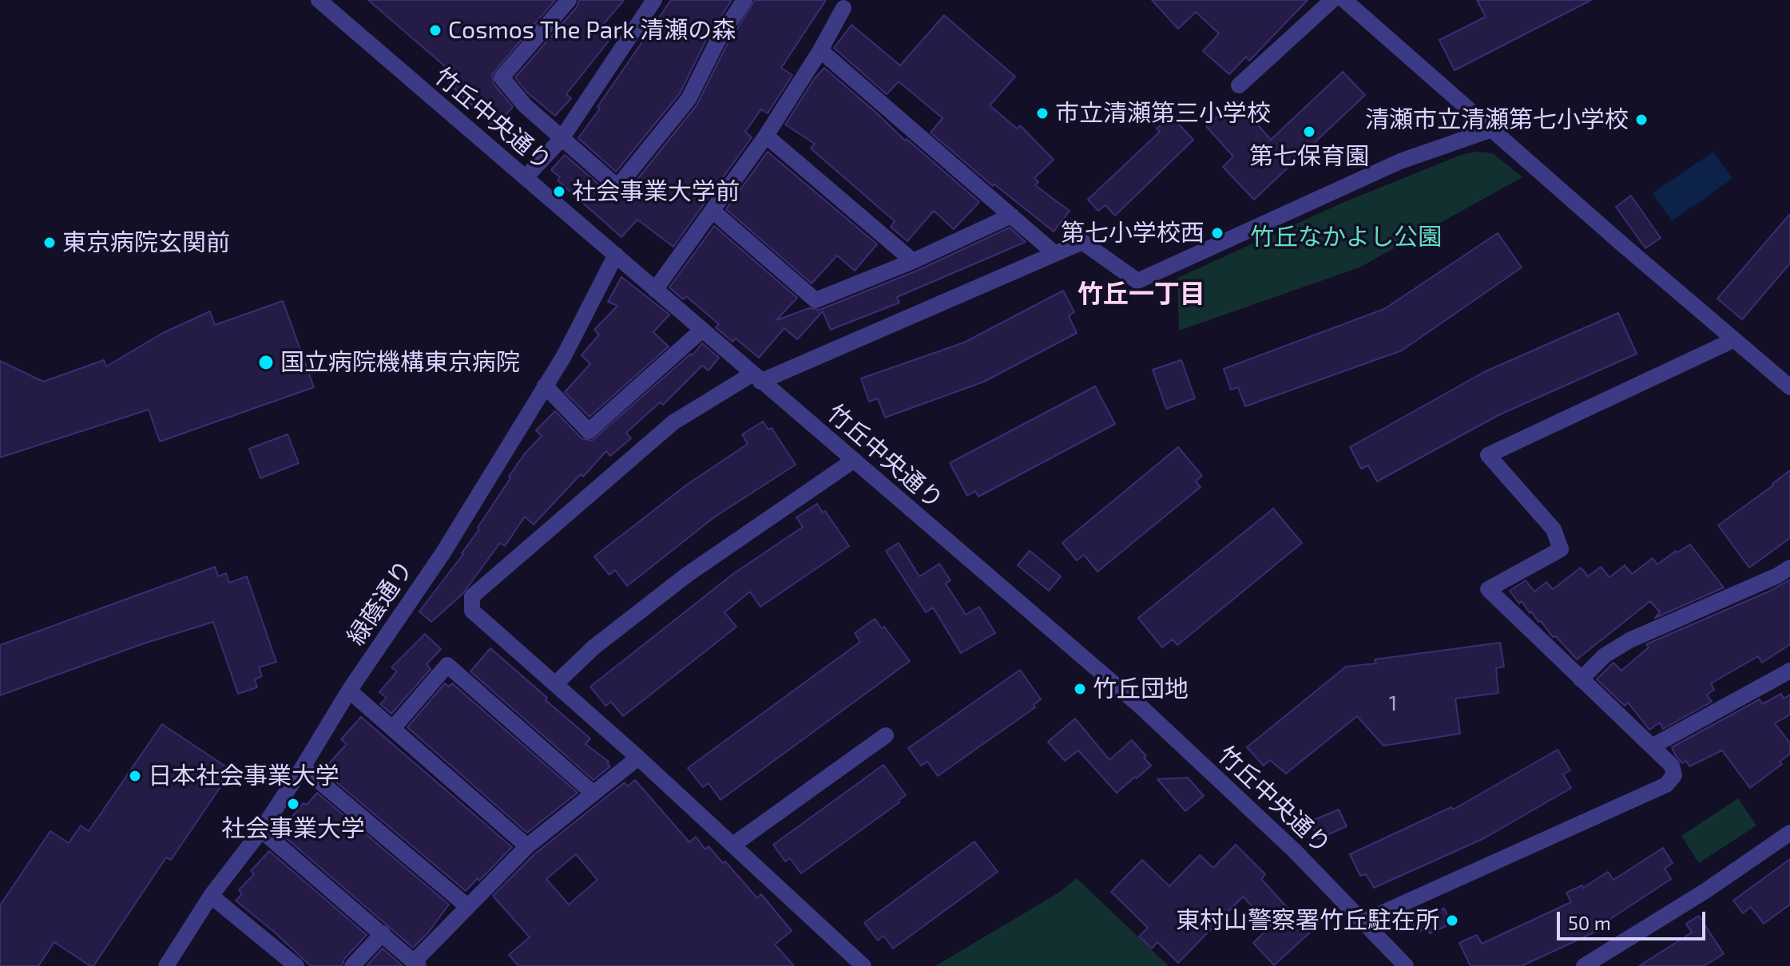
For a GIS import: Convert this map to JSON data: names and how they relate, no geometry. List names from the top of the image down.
{
  "streets": {
    "street": ["竹丘中央通り", "緑蔭通り"]
  },
  "crossings": [
    ["竹丘中央通り", "緑蔭通り"]
  ],
  "districts": ["竹丘一丁目"],
  "parks": ["竹丘なかよし公園"],
  "places": [
    "Cosmos The Park 清瀬の森",
    "市立清瀬第三小学校",
    "清瀬市立清瀬第七小学校",
    "第七保育園",
    "社会事業大学前",
    "第七小学校西",
    "東京病院玄関前",
    "国立病院機構東京病院",
    "竹丘団地",
    "日本社会事業大学",
    "社会事業大学",
    "東村山警察署竹丘駐在所"
  ],
  "house_numbers": ["1"],
  "scale_bar": "50 m"
}
